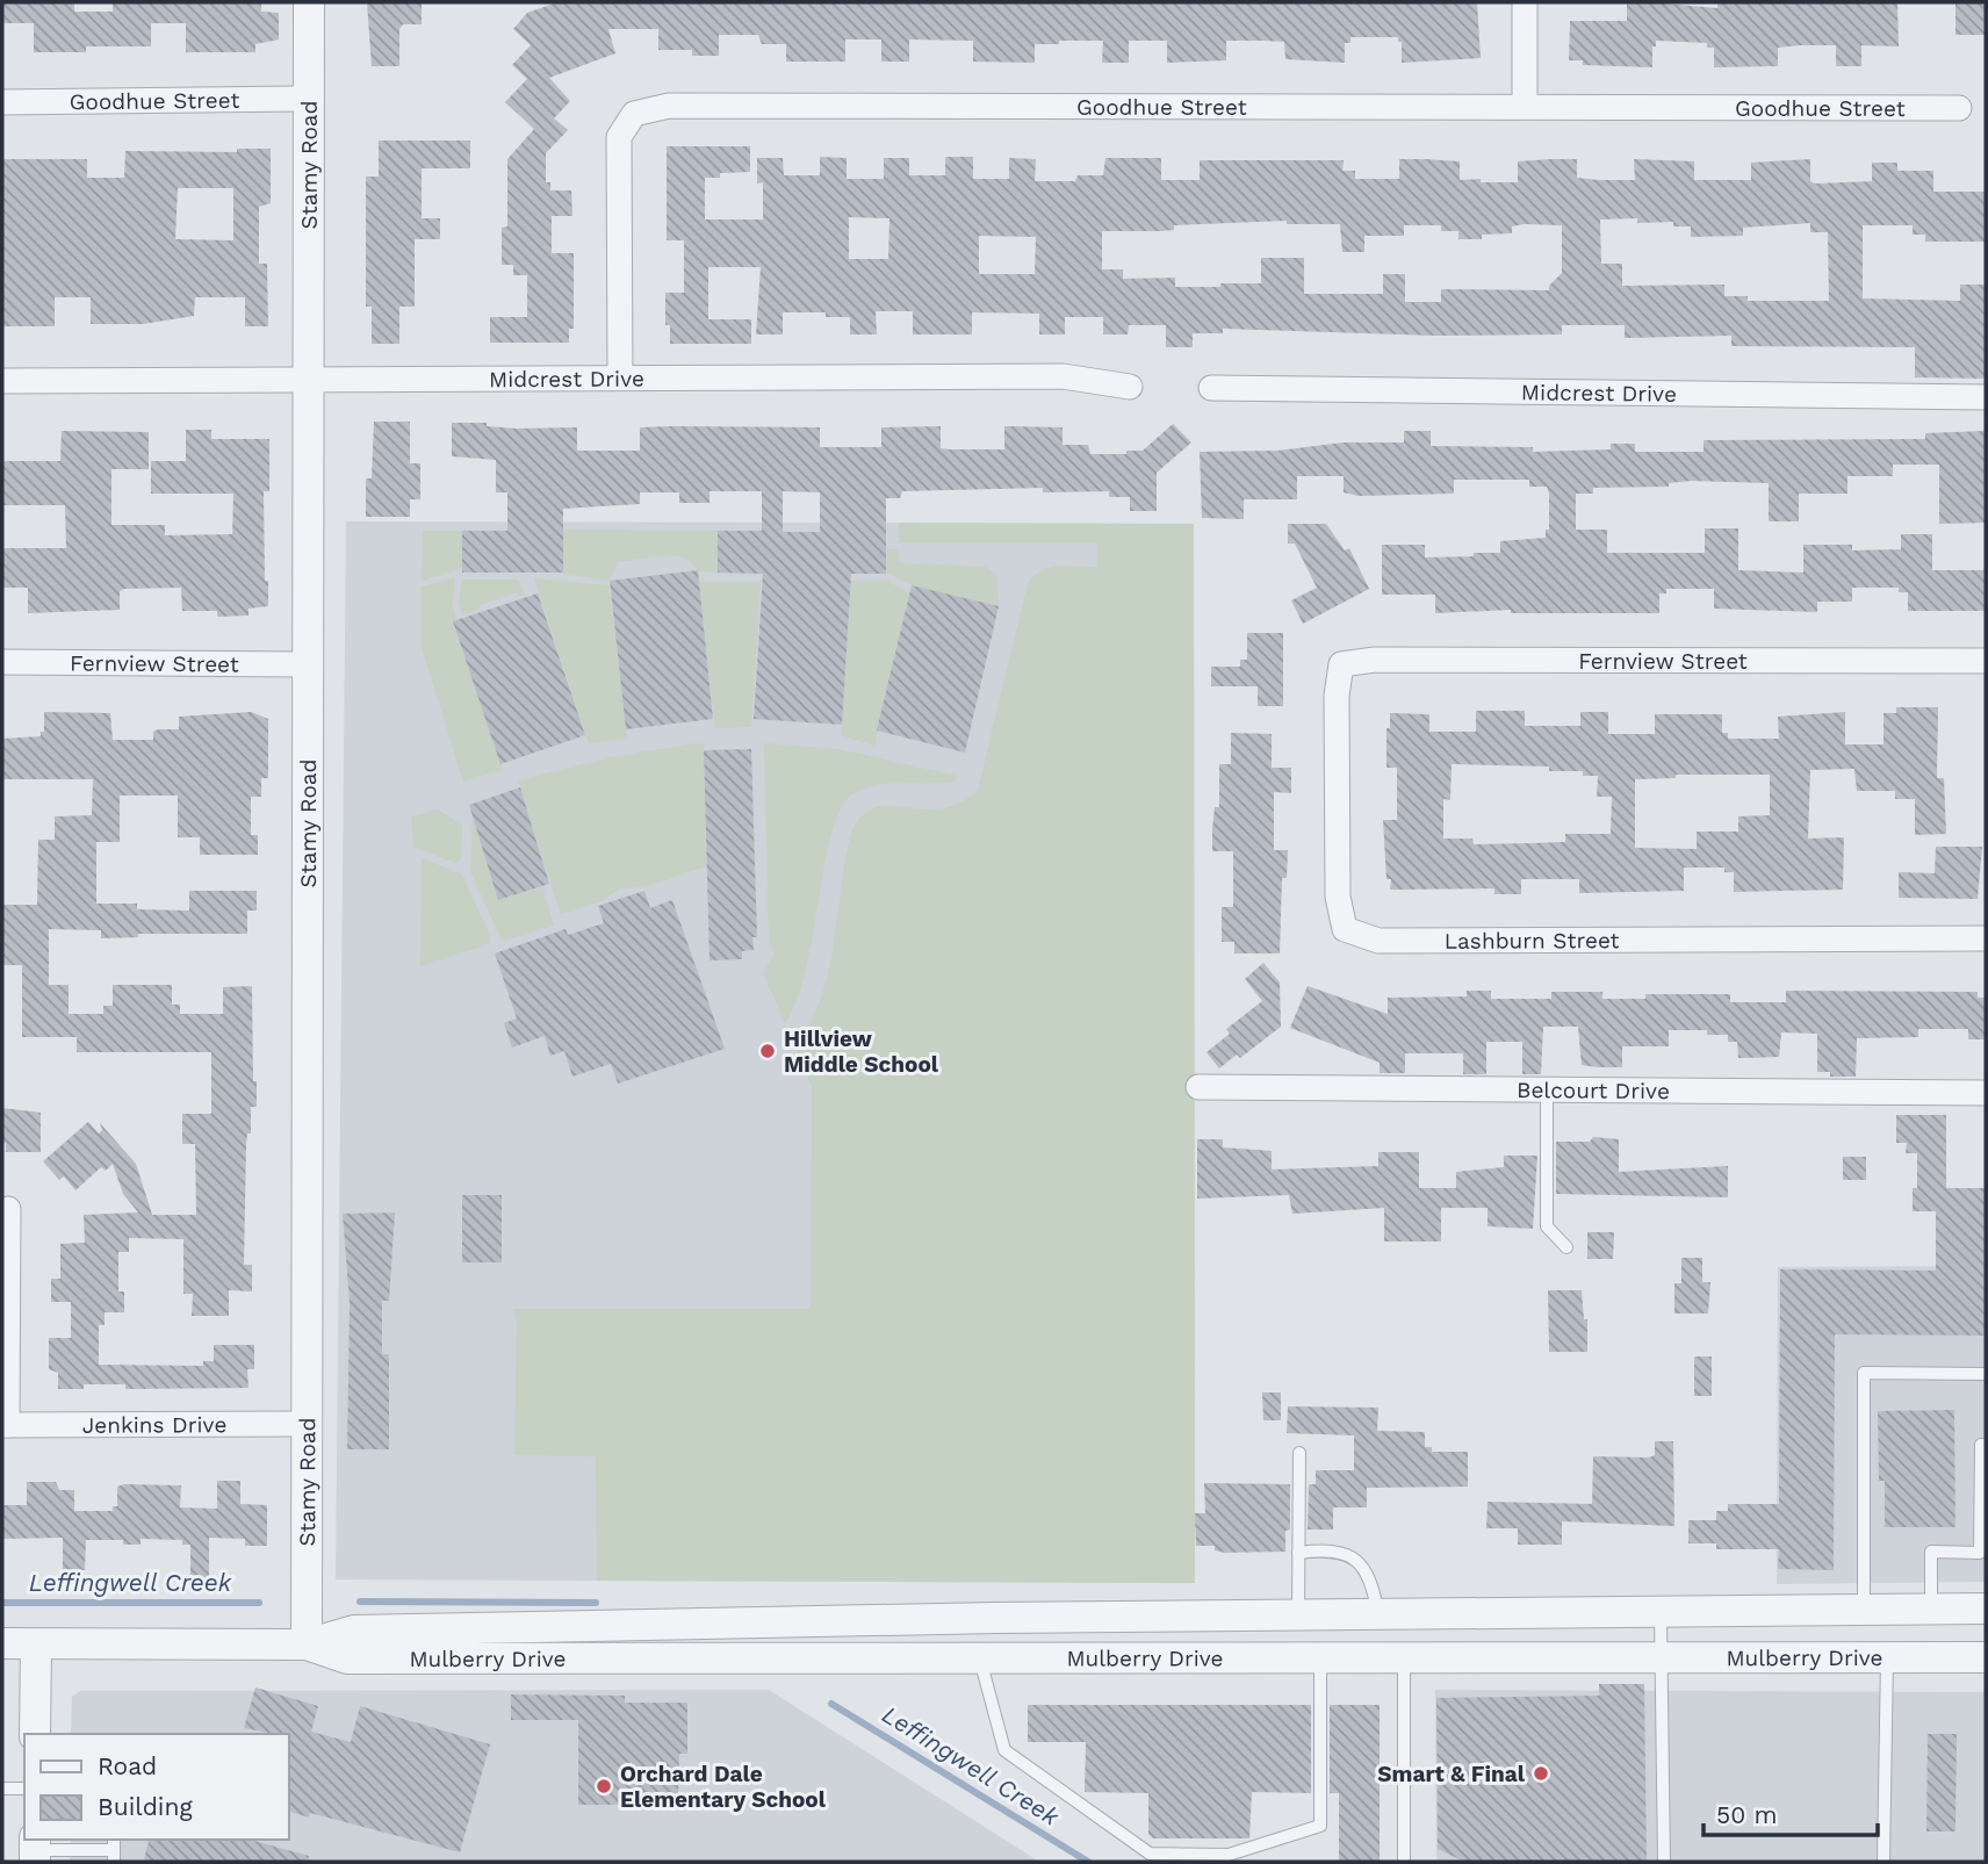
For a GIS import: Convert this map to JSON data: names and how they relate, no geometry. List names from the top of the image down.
{
  "streets": {
    "street": [
      "Goodhue Street",
      "Stamy Road",
      "Midcrest Drive",
      "Fernview Street",
      "Lashburn Street",
      "Belcourt Drive",
      "Jenkins Drive",
      "Mulberry Drive"
    ]
  },
  "crossings": [
    ["Goodhue Street", "Stamy Road"],
    ["Goodhue Street", "Midcrest Drive"],
    ["Stamy Road", "Midcrest Drive"],
    ["Stamy Road", "Fernview Street"],
    ["Stamy Road", "Jenkins Drive"],
    ["Stamy Road", "Mulberry Drive"],
    ["Fernview Street", "Lashburn Street"]
  ],
  "water": ["Leffingwell Creek"],
  "places": ["Hillview Middle School", "Smart & Final", "Orchard Dale Elementary School"],
  "legend": ["Road", "Building"],
  "scale_bar": "50 m"
}
